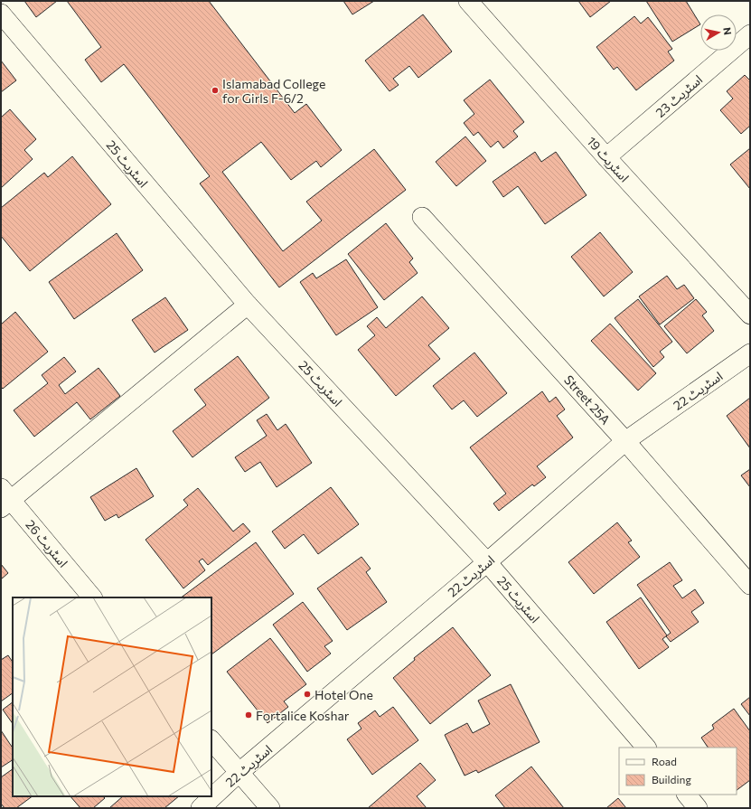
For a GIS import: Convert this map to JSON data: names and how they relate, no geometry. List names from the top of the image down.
{
  "streets": {
    "street": [
      "اسٹریٹ 23",
      "اسٹریٹ 19",
      "اسٹریٹ 25",
      "اسٹریٹ 22",
      "Street 25A",
      "اسٹریٹ 26"
    ]
  },
  "crossings": [
    ["اسٹریٹ 23", "اسٹریٹ 19"],
    ["اسٹریٹ 25", "اسٹریٹ 22"],
    ["اسٹریٹ 22", "Street 25A"]
  ],
  "places": ["Islamabad College for Girls F-6/2", "Hotel One", "Fortalice Koshar"],
  "legend": ["Road", "Building"],
  "north": "right"
}
